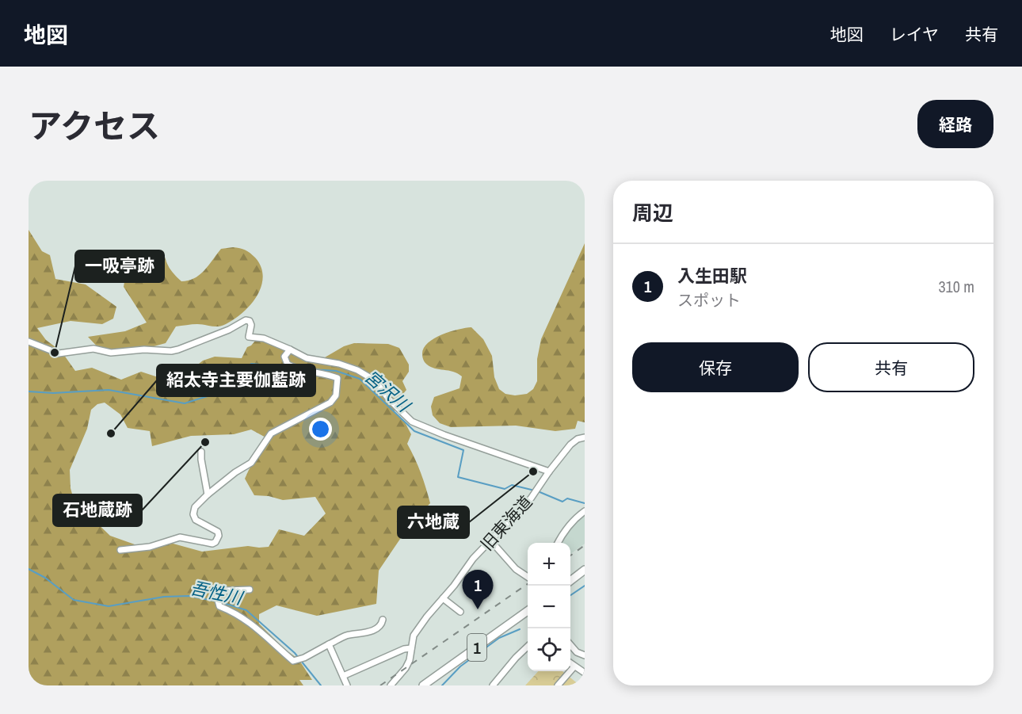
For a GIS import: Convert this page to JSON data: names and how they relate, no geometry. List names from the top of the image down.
{
  "streets": {
    "highway": ["1"],
    "street": ["旧東海道"]
  },
  "water": ["宮沢川", "吾性川"],
  "places": [
    "一吸亭跡",
    "紹太寺主要伽藍跡",
    "石地蔵跡",
    "六地蔵"
  ],
  "page": {
    "header": "地図",
    "nav": ["地図", "レイヤ", "共有"],
    "title": "アクセス",
    "buttons": [
      "経路",
      ["保存", "共有"]
    ],
    "heading": "周辺",
    "list": [
      {
        "mark": "1",
        "name": "入生田駅",
        "note": "スポット",
        "value": "310 m"
      }
    ],
    "map_buttons": ["+", "−"],
    "pins": "1"
  }
}
